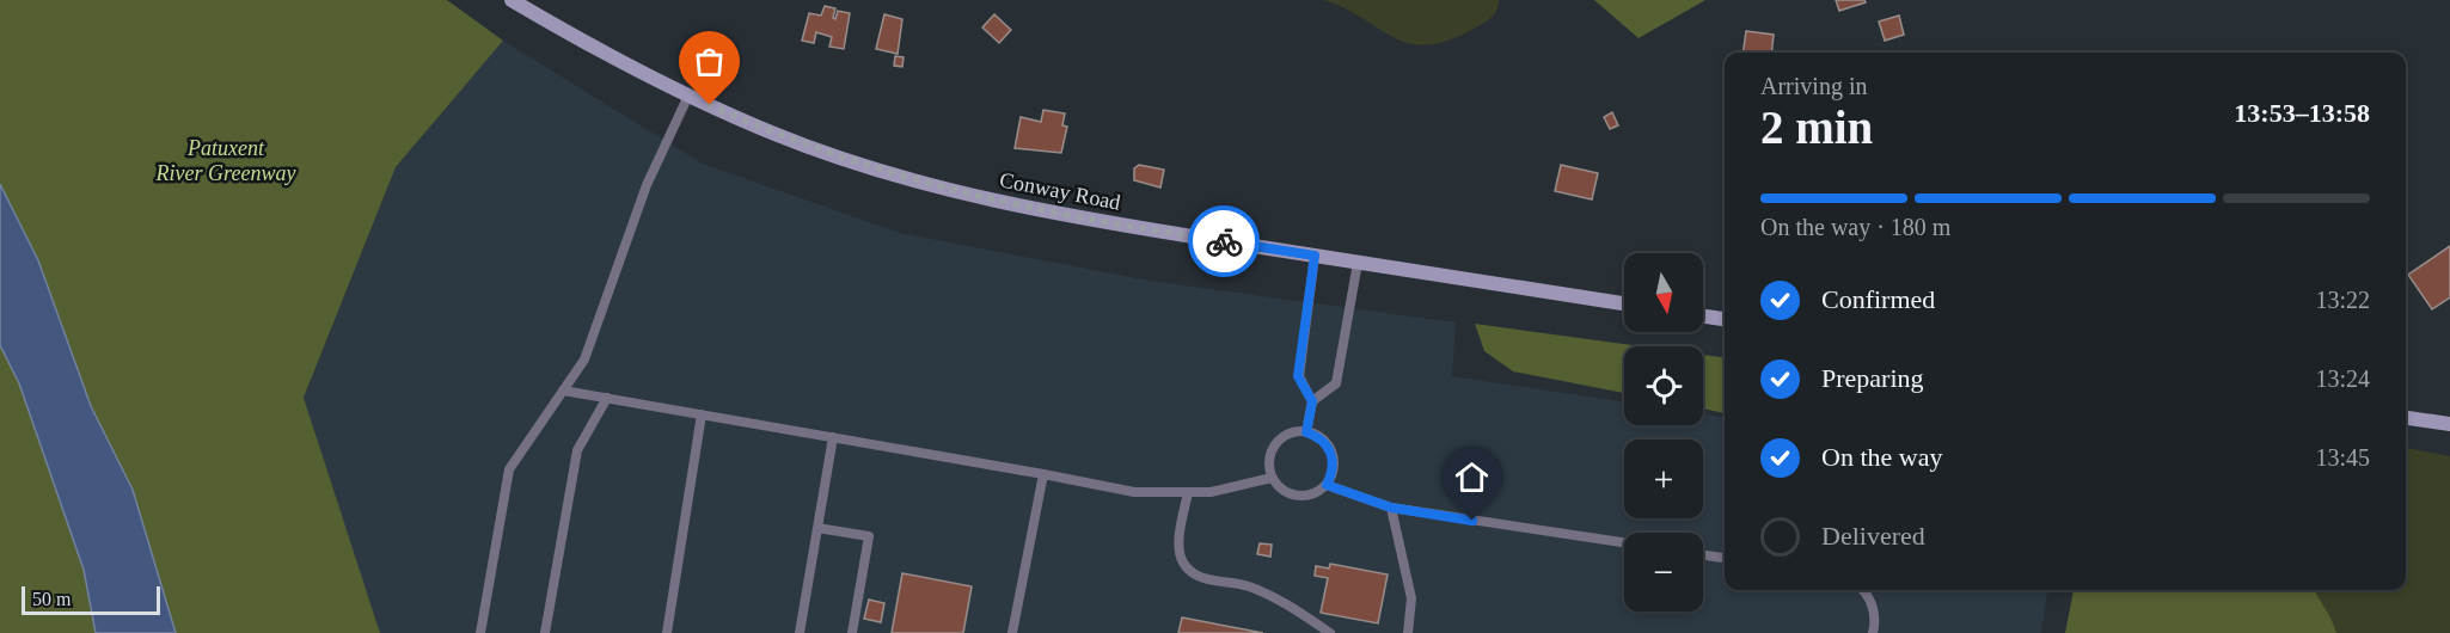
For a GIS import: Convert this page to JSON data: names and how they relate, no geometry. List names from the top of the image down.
{
  "streets": {
    "street": ["Conway Road"]
  },
  "parks": ["Patuxent River Greenway"],
  "scale_bar": "50 m",
  "north": "bottom",
  "page": {
    "heading": ["2 min", "Arriving in", "13:53–13:58"],
    "bar": "On the way · 180 m",
    "map_buttons": ["+", "−"],
    "list": [
      ["Confirmed", "13:22"],
      ["Preparing", "13:24"],
      ["On the way", "13:45"],
      "Delivered"
    ],
    "scale": "50 m"
  }
}
